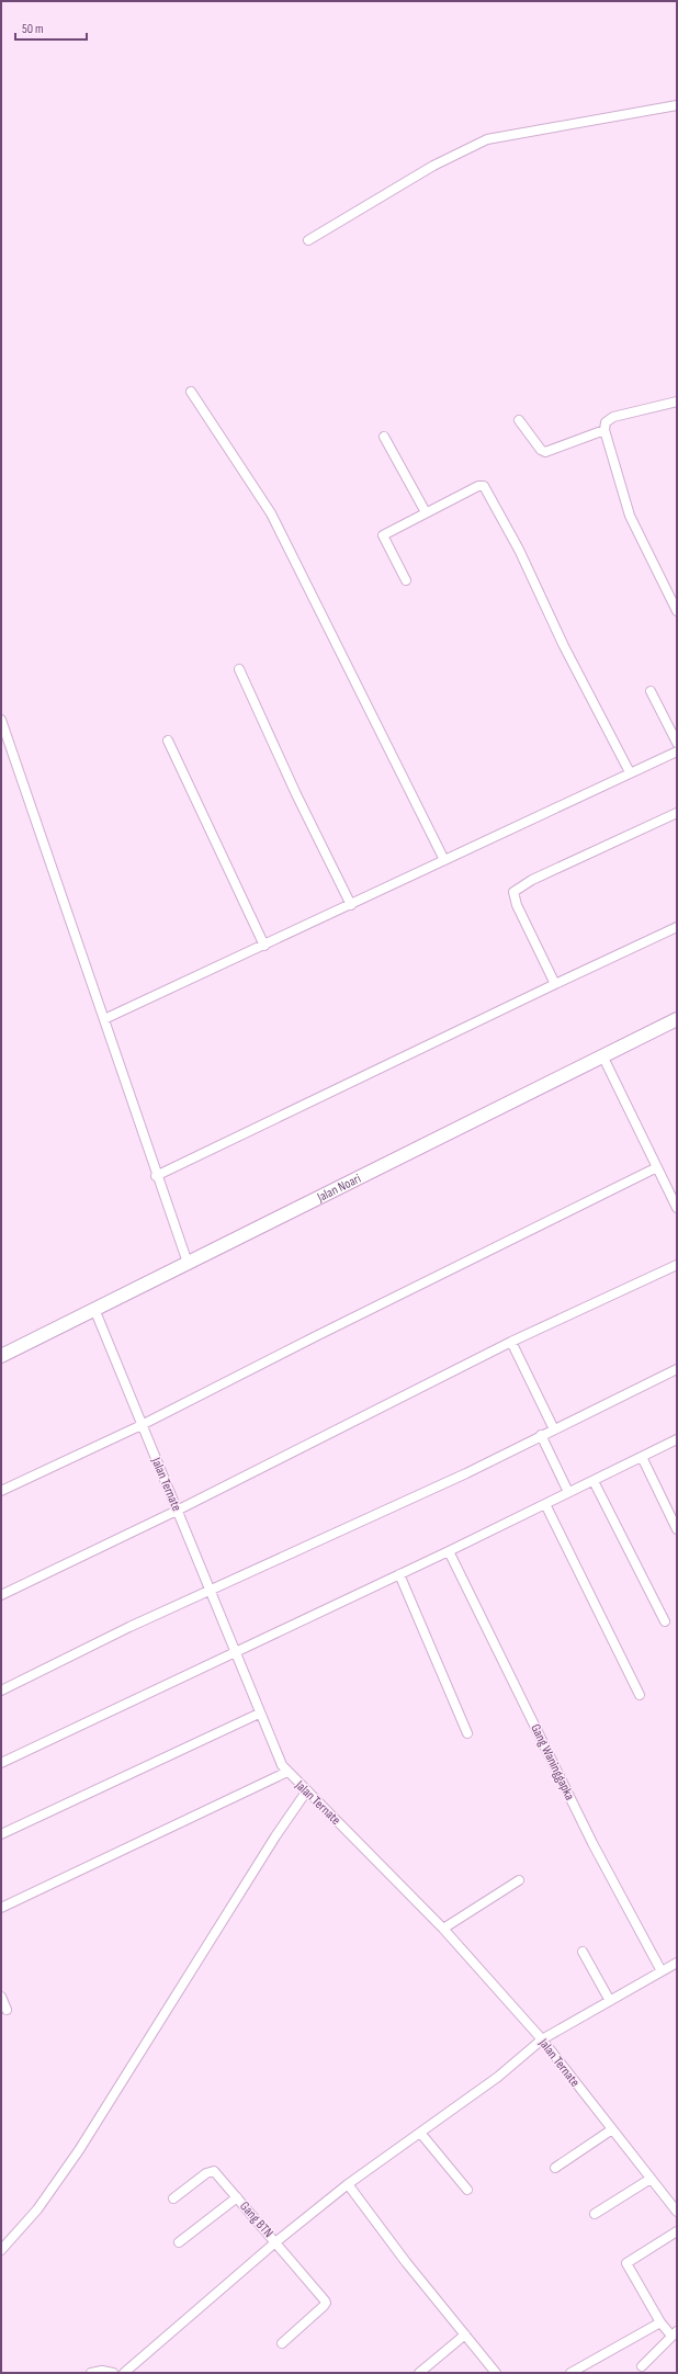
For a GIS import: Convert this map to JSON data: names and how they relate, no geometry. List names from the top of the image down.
{
  "streets": {
    "street": [
      "Jalan Noari",
      "Jalan Ternate",
      "Gang Waninggapka",
      "Gang BTN"
    ]
  },
  "crossings": [
    ["Jalan Noari", "Jalan Ternate"]
  ],
  "scale_bar": "50 m"
}
